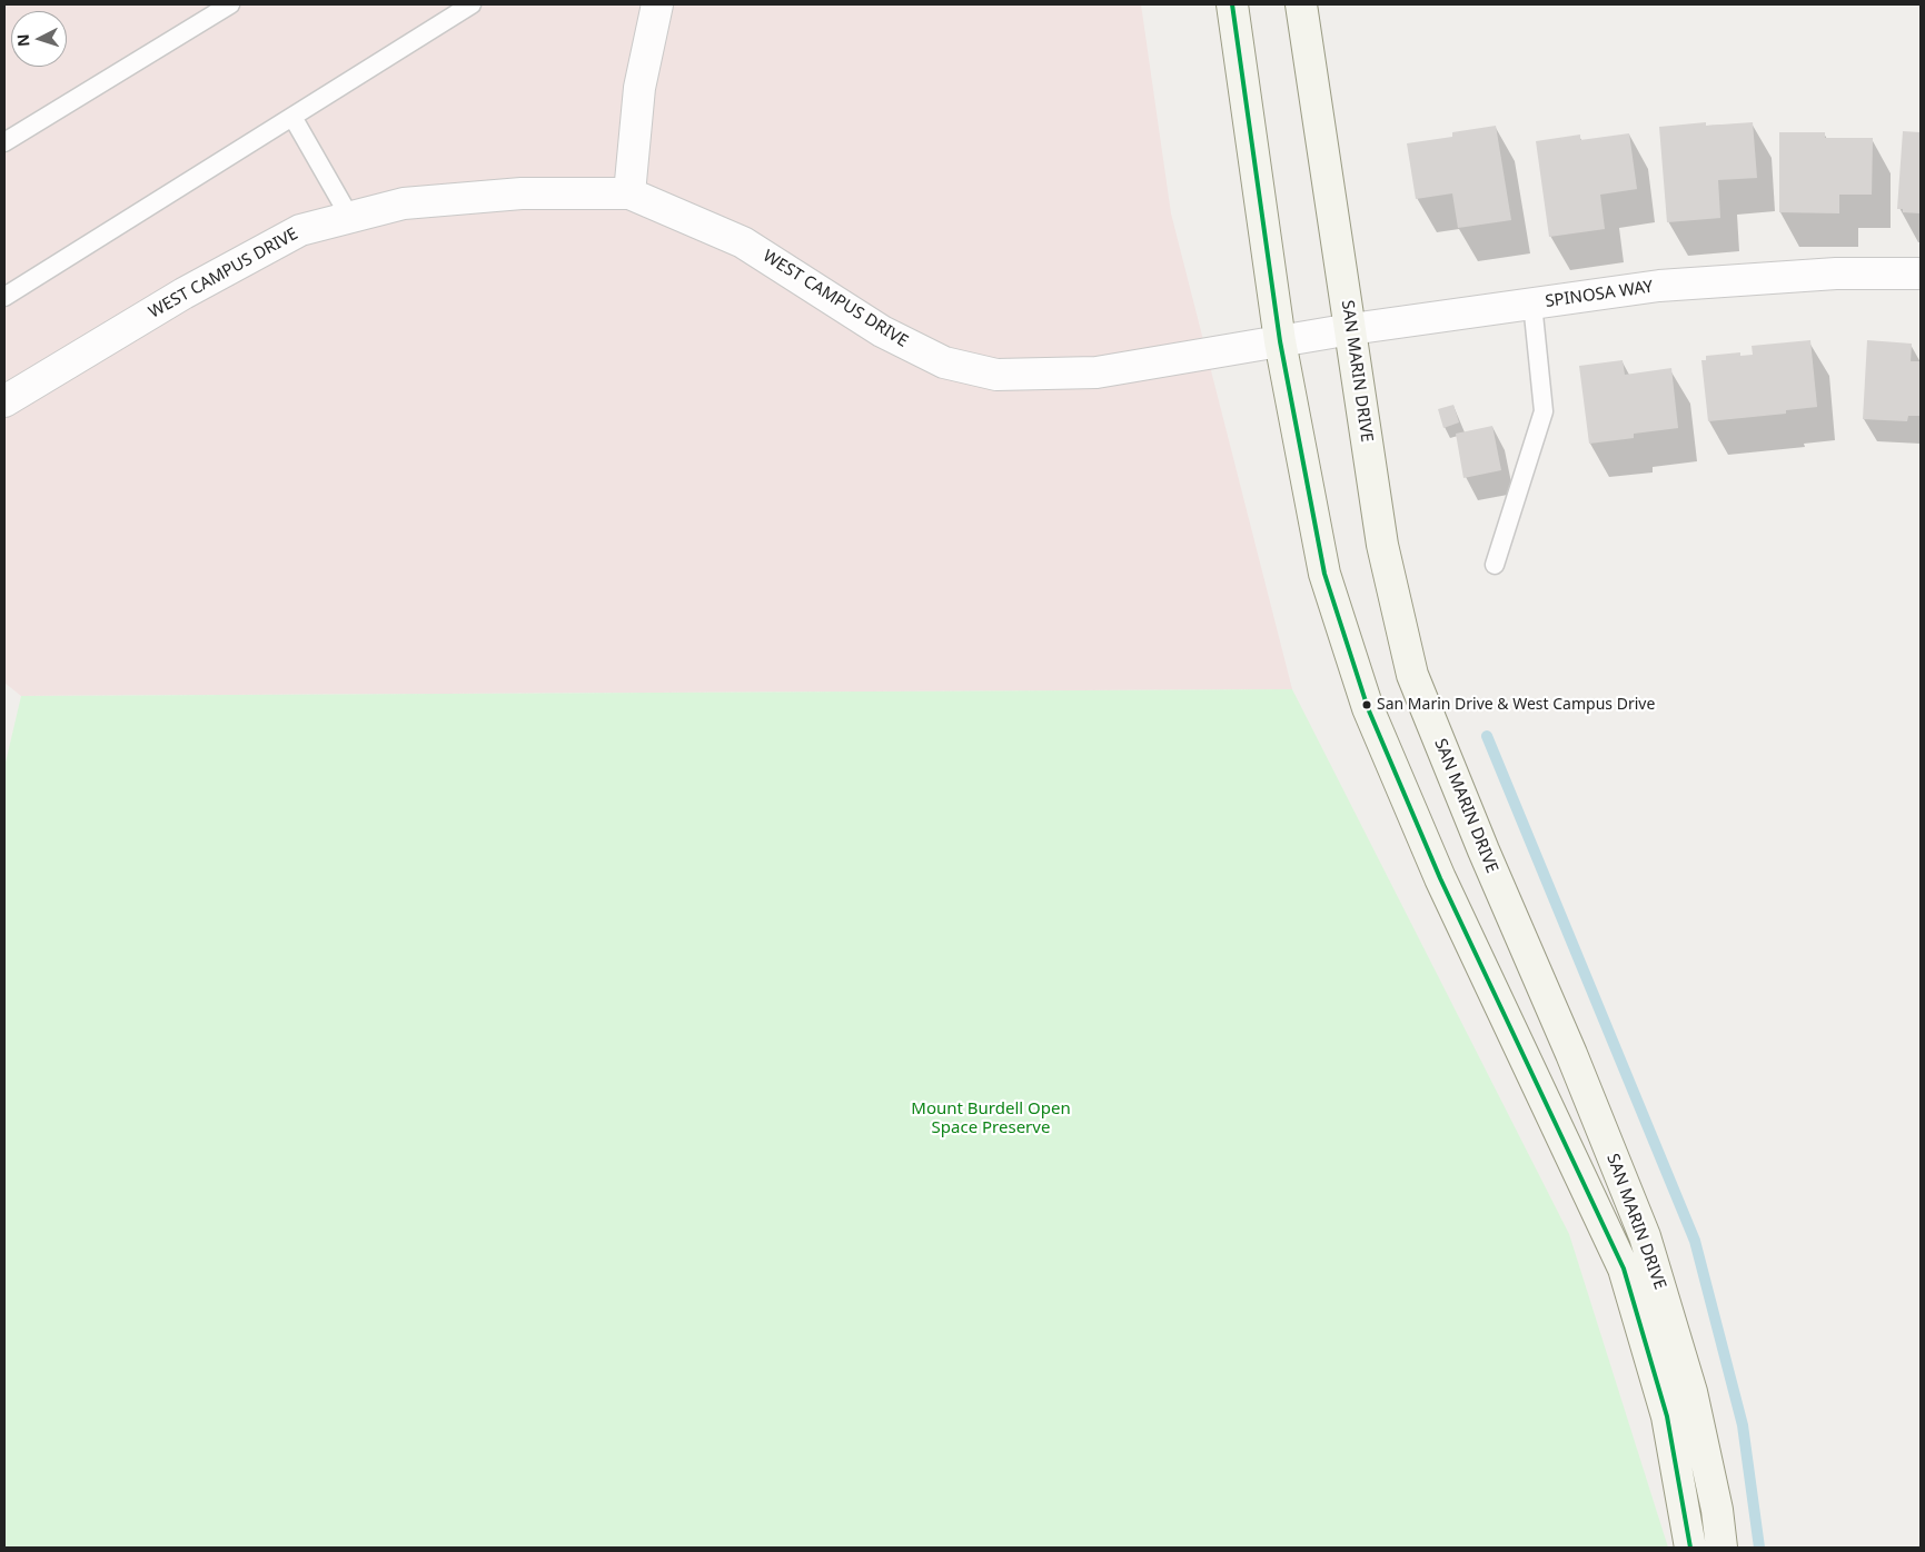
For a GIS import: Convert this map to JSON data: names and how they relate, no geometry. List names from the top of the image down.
{
  "streets": {
    "main road": ["SAN MARIN DRIVE"],
    "street": ["WEST CAMPUS DRIVE", "SPINOSA WAY"]
  },
  "crossings": [
    ["WEST CAMPUS DRIVE", "SPINOSA WAY"],
    ["WEST CAMPUS DRIVE", "SAN MARIN DRIVE"],
    ["SPINOSA WAY", "SAN MARIN DRIVE"]
  ],
  "parks": ["Mount Burdell Open Space Preserve"],
  "places": ["San Marin Drive & West Campus Drive"],
  "north": "left"
}
